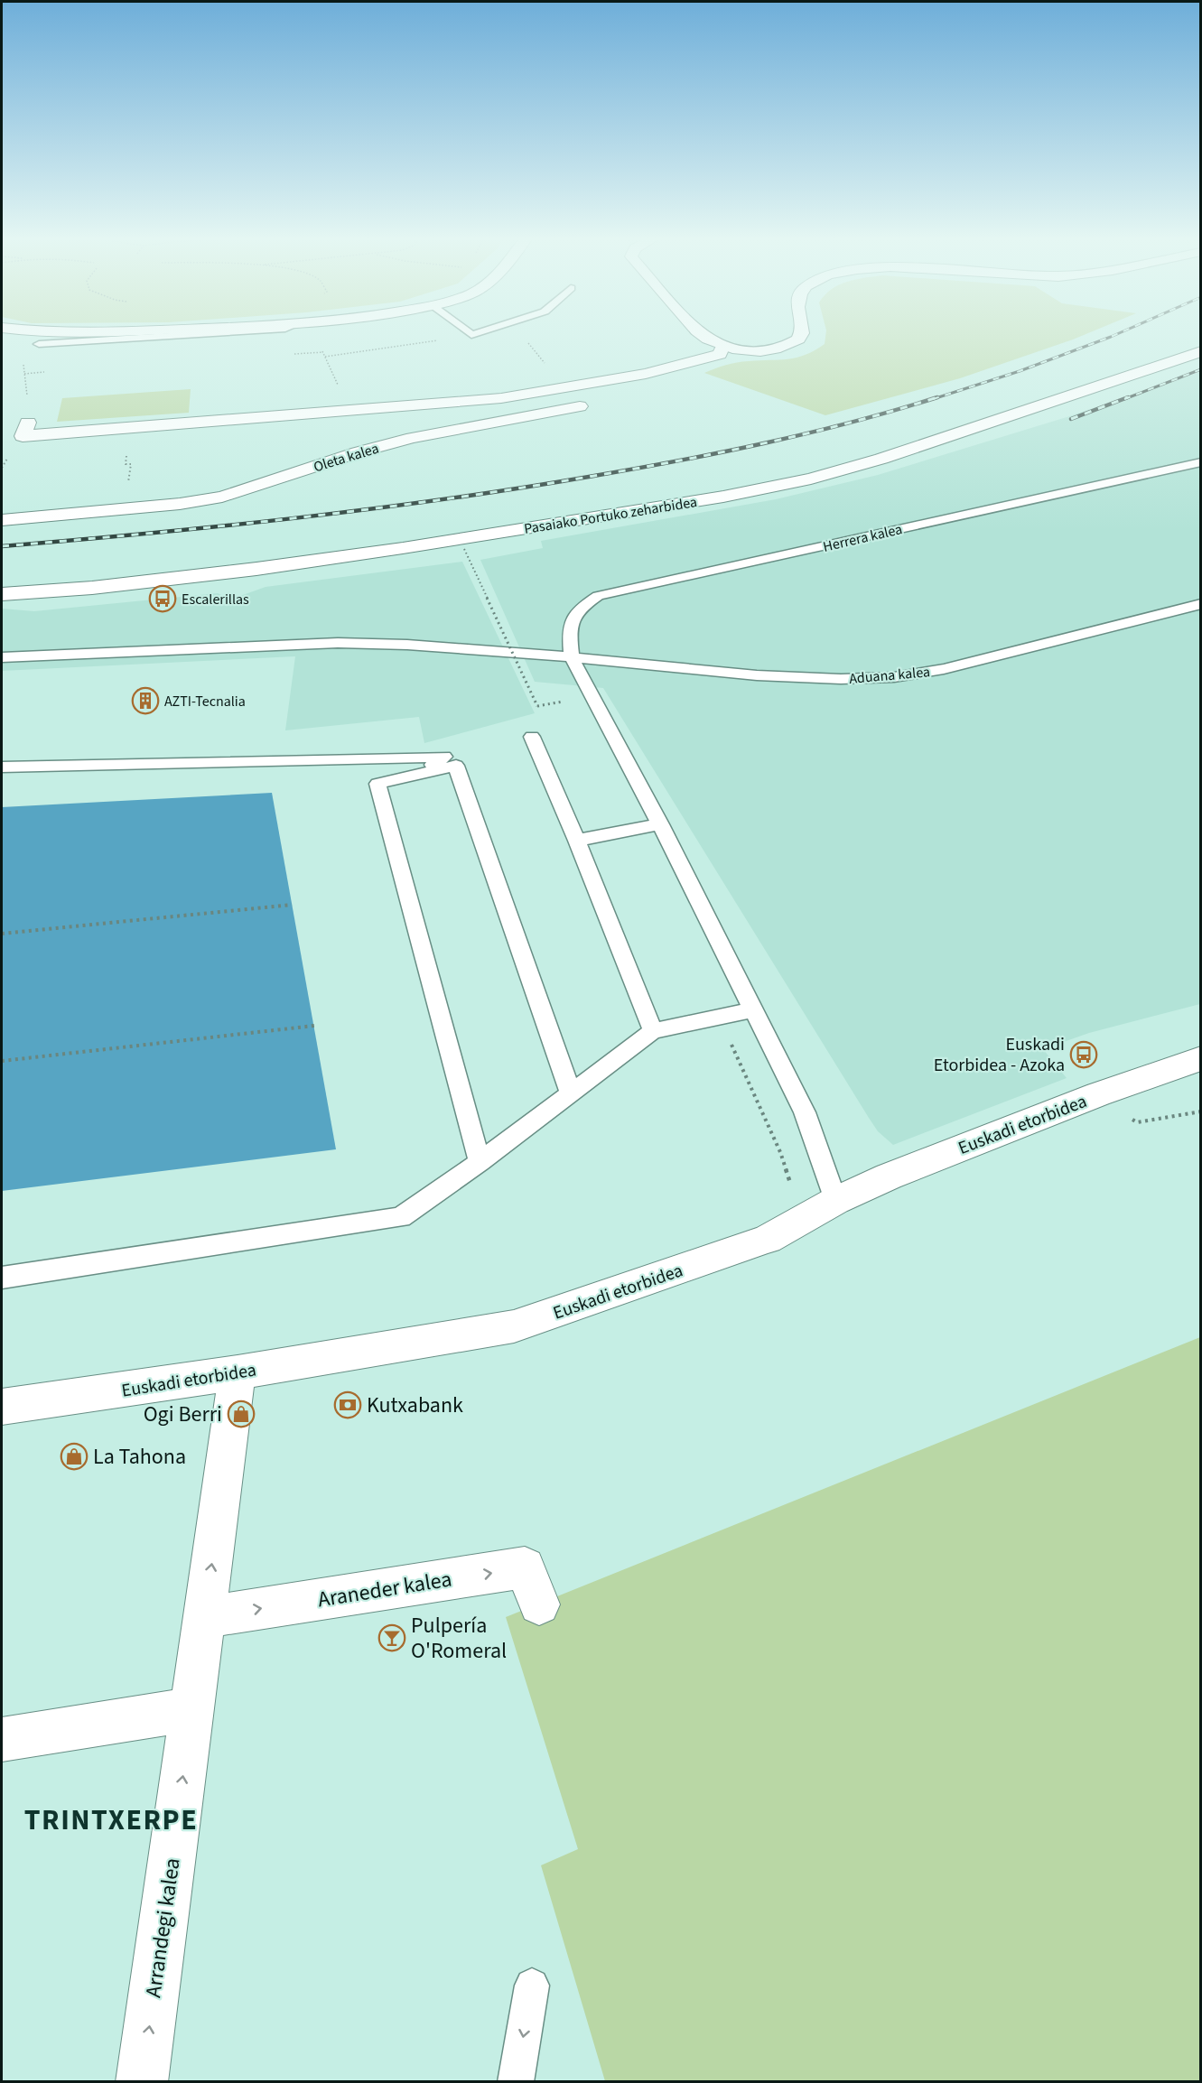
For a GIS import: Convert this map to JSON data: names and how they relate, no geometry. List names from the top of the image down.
{
  "streets": {
    "street": [
      "Oleta kalea",
      "Pasaiako Portuko zeharbidea",
      "Euskadi etorbidea",
      "Araneder kalea",
      "Arrandegi kalea"
    ],
    "lane": ["Herrera kalea", "Aduana kalea"]
  },
  "crossings": [
    ["Herrera kalea", "Aduana kalea"],
    ["Euskadi etorbidea", "Arrandegi kalea"],
    ["Araneder kalea", "Arrandegi kalea"]
  ],
  "one_way": ["Araneder kalea", "Arrandegi kalea"],
  "districts": ["TRINTXERPE"],
  "places": {
    "bus stop": ["Escalerillas", "Euskadi Etorbidea - Azoka"],
    "building": ["AZTI-Tecnalia"],
    "bank": ["Kutxabank"],
    "shop": ["Ogi Berri", "La Tahona"],
    "bar": ["Pulpería O'Romeral"]
  }
}
